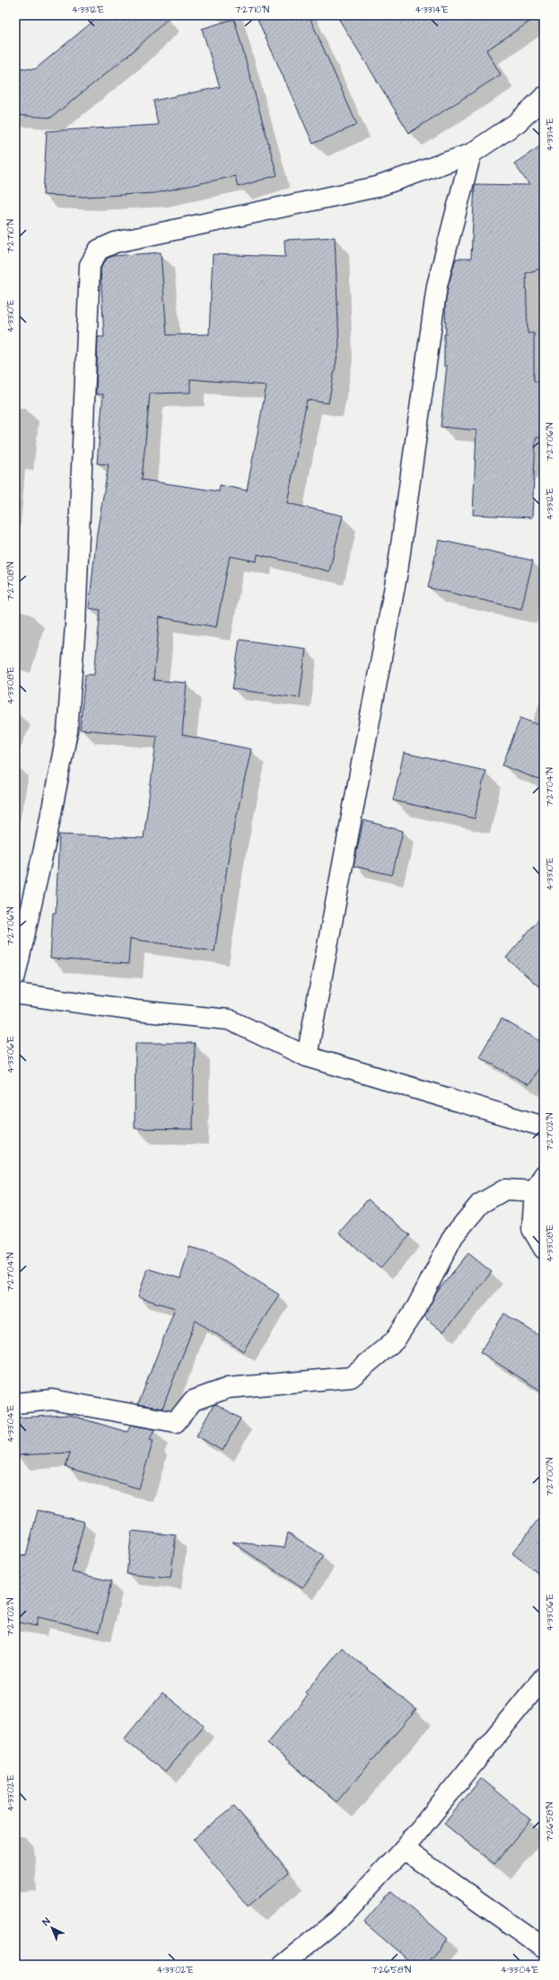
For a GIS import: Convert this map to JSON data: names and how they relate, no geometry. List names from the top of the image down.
{
  "north": "top left",
  "coordinates": [
    "4°33'12\"E",
    "7°27'10\"N",
    "4°33'14\"E",
    "4°33'10\"E",
    "7°27'06\"N",
    "7°27'08\"N",
    "4°33'08\"E",
    "7°27'04\"N",
    "4°33'06\"E",
    "7°27'02\"N",
    "4°33'04\"E",
    "7°27'00\"N",
    "4°33'02\"E",
    "7°26'58\"N"
  ]
}
